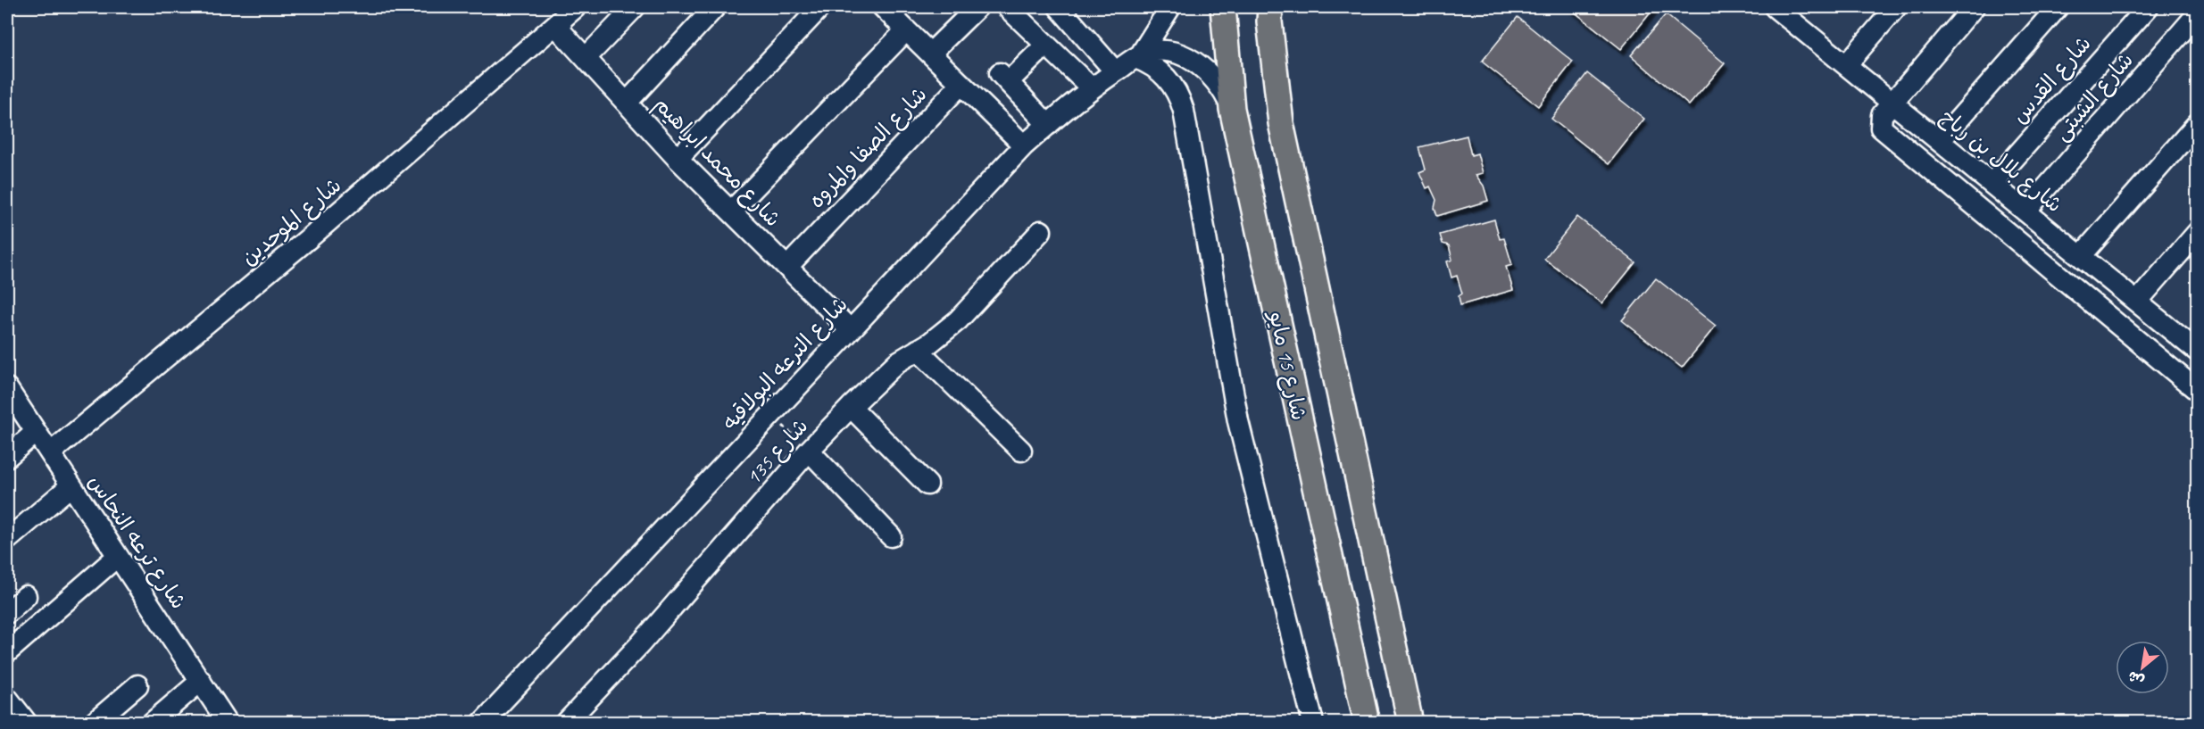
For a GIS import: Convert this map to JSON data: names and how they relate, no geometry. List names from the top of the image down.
{
  "streets": {
    "main road": ["شارع 15 مايو"],
    "street": [
      "شارع القدس",
      "شارع الشبتى",
      "شارع الصفا والمروه",
      "شارع بلال بن رباح",
      "شارع محمد ابراهيم",
      "شارع الموحدين",
      "شارع الترعه البولاقيه",
      "شارع 135",
      "شارع ترعه النحاس"
    ]
  },
  "crossings": [
    ["شارع القدس", "شارع بلال بن رباح"],
    ["شارع الشبتى", "شارع بلال بن رباح"],
    ["شارع الصفا والمروه", "شارع محمد ابراهيم"],
    ["شارع محمد ابراهيم", "شارع الموحدين"],
    ["شارع محمد ابراهيم", "شارع الترعه البولاقيه"],
    ["شارع الموحدين", "شارع ترعه النحاس"],
    ["شارع الترعه البولاقيه", "شارع 15 مايو"]
  ],
  "north": "bottom left"
}
